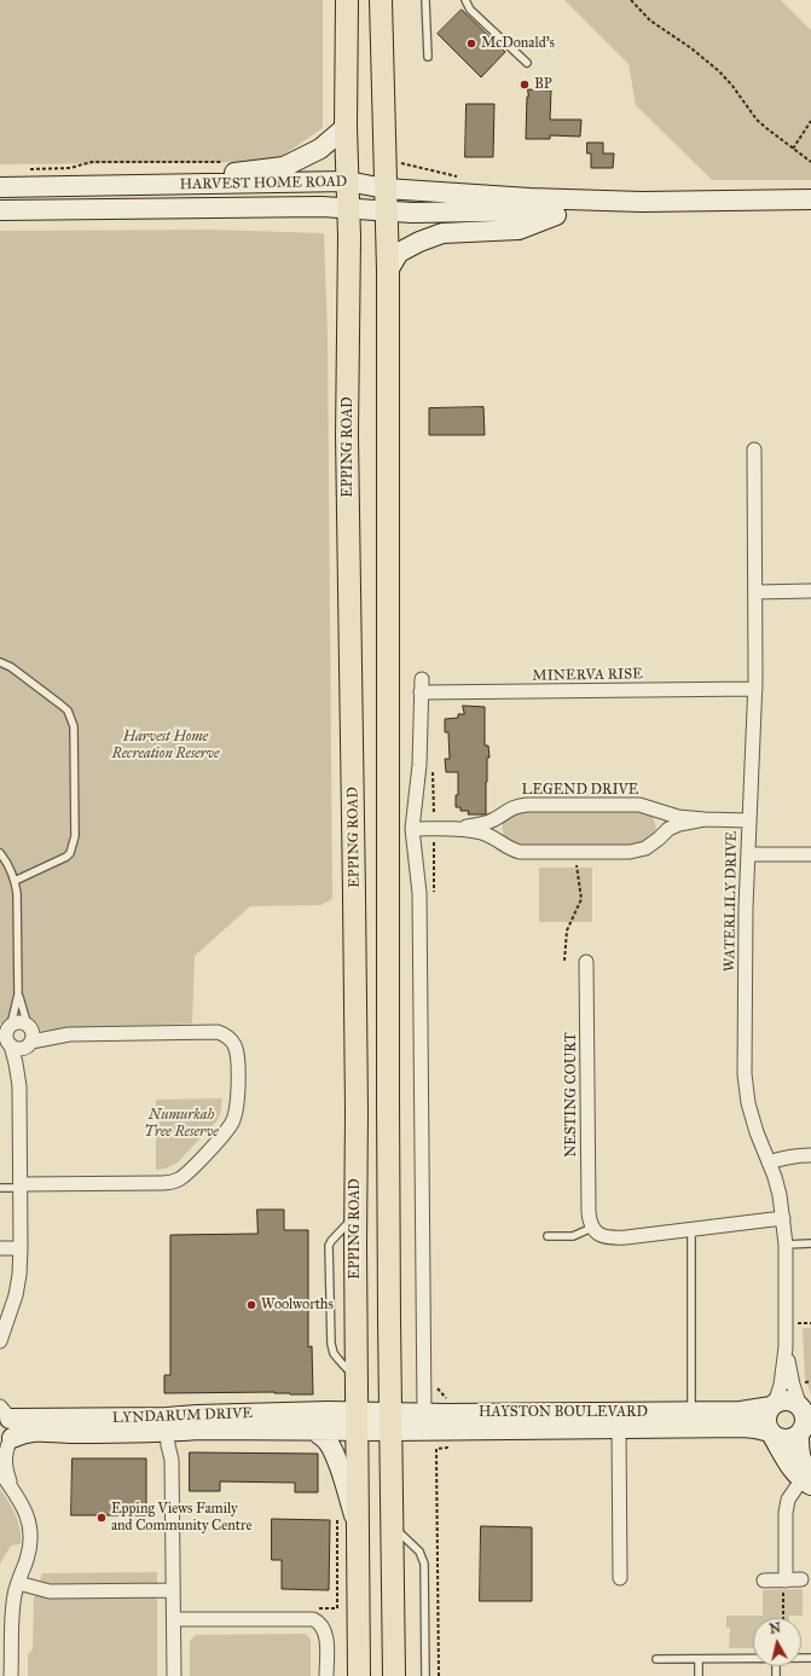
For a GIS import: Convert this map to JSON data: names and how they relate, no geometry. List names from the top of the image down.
{
  "streets": {
    "main road": ["EPPING ROAD"],
    "street": [
      "HARVEST HOME ROAD",
      "MINERVA RISE",
      "LEGEND DRIVE",
      "WATERLILY DRIVE",
      "NESTING COURT",
      "HAYSTON BOULEVARD",
      "LYNDARUM DRIVE"
    ]
  },
  "crossings": [
    ["HARVEST HOME ROAD", "EPPING ROAD"],
    ["EPPING ROAD", "HAYSTON BOULEVARD"],
    ["EPPING ROAD", "LYNDARUM DRIVE"],
    ["MINERVA RISE", "LEGEND DRIVE"],
    ["MINERVA RISE", "WATERLILY DRIVE"],
    ["LEGEND DRIVE", "WATERLILY DRIVE"],
    ["WATERLILY DRIVE", "HAYSTON BOULEVARD"],
    ["HAYSTON BOULEVARD", "LYNDARUM DRIVE"]
  ],
  "parks": ["Harvest Home Recreation Reserve", "Numurkah Tree Reserve"],
  "places": [
    "McDonald's",
    "BP",
    "Woolworths",
    "Epping Views Family and Community Centre"
  ],
  "north": "top"
}
